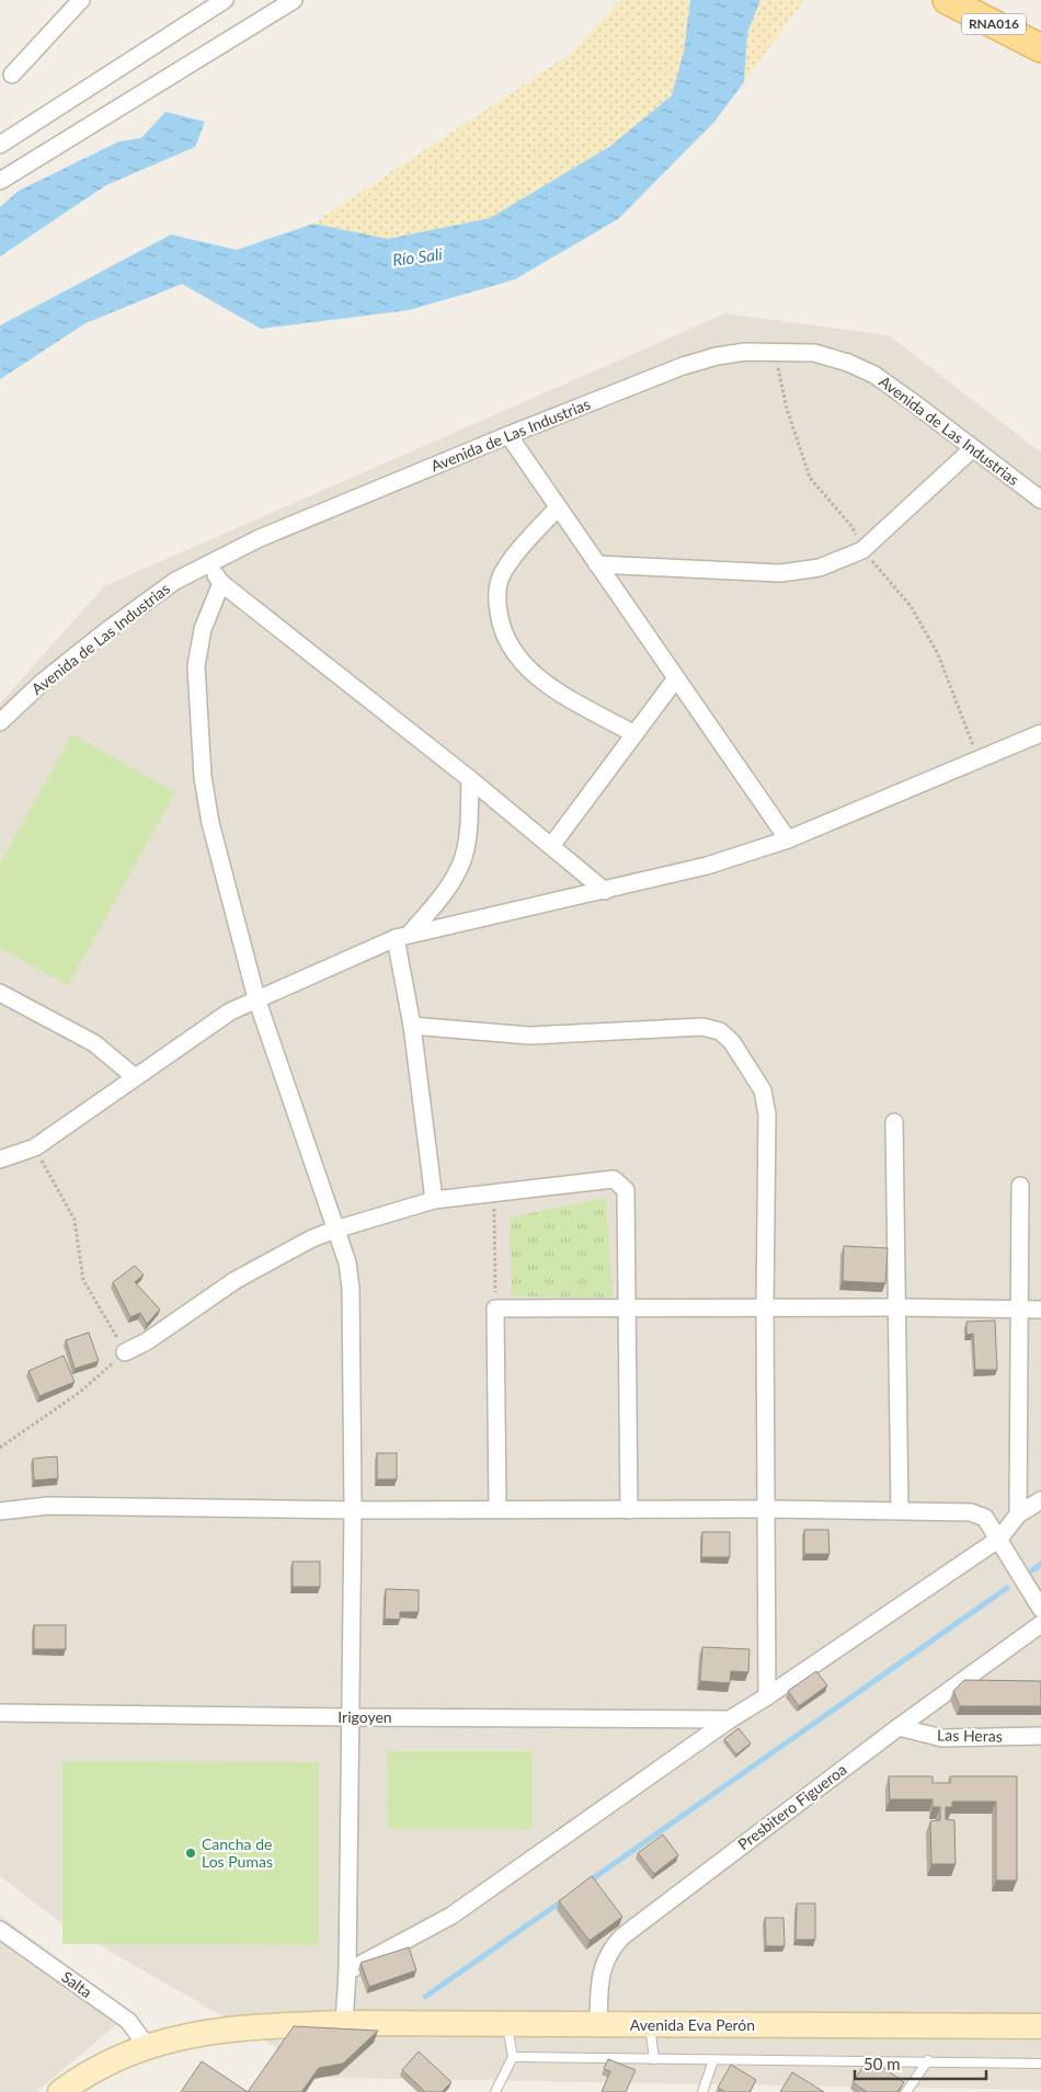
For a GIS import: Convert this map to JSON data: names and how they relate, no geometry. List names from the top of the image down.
{
  "streets": {
    "main road": ["RNA016", "Avenida Eva Perón"],
    "street": [
      "Avenida de Las Industrias",
      "Irigoyen",
      "Las Heras",
      "Presbitero Figueroa",
      "Salta"
    ]
  },
  "crossings": [
    ["Las Heras", "Presbitero Figueroa"],
    ["Presbitero Figueroa", "Avenida Eva Perón"],
    ["Salta", "Avenida Eva Perón"]
  ],
  "water": ["Río Salí"],
  "places": ["Cancha de Los Pumas"],
  "scale_bar": "50 m"
}
